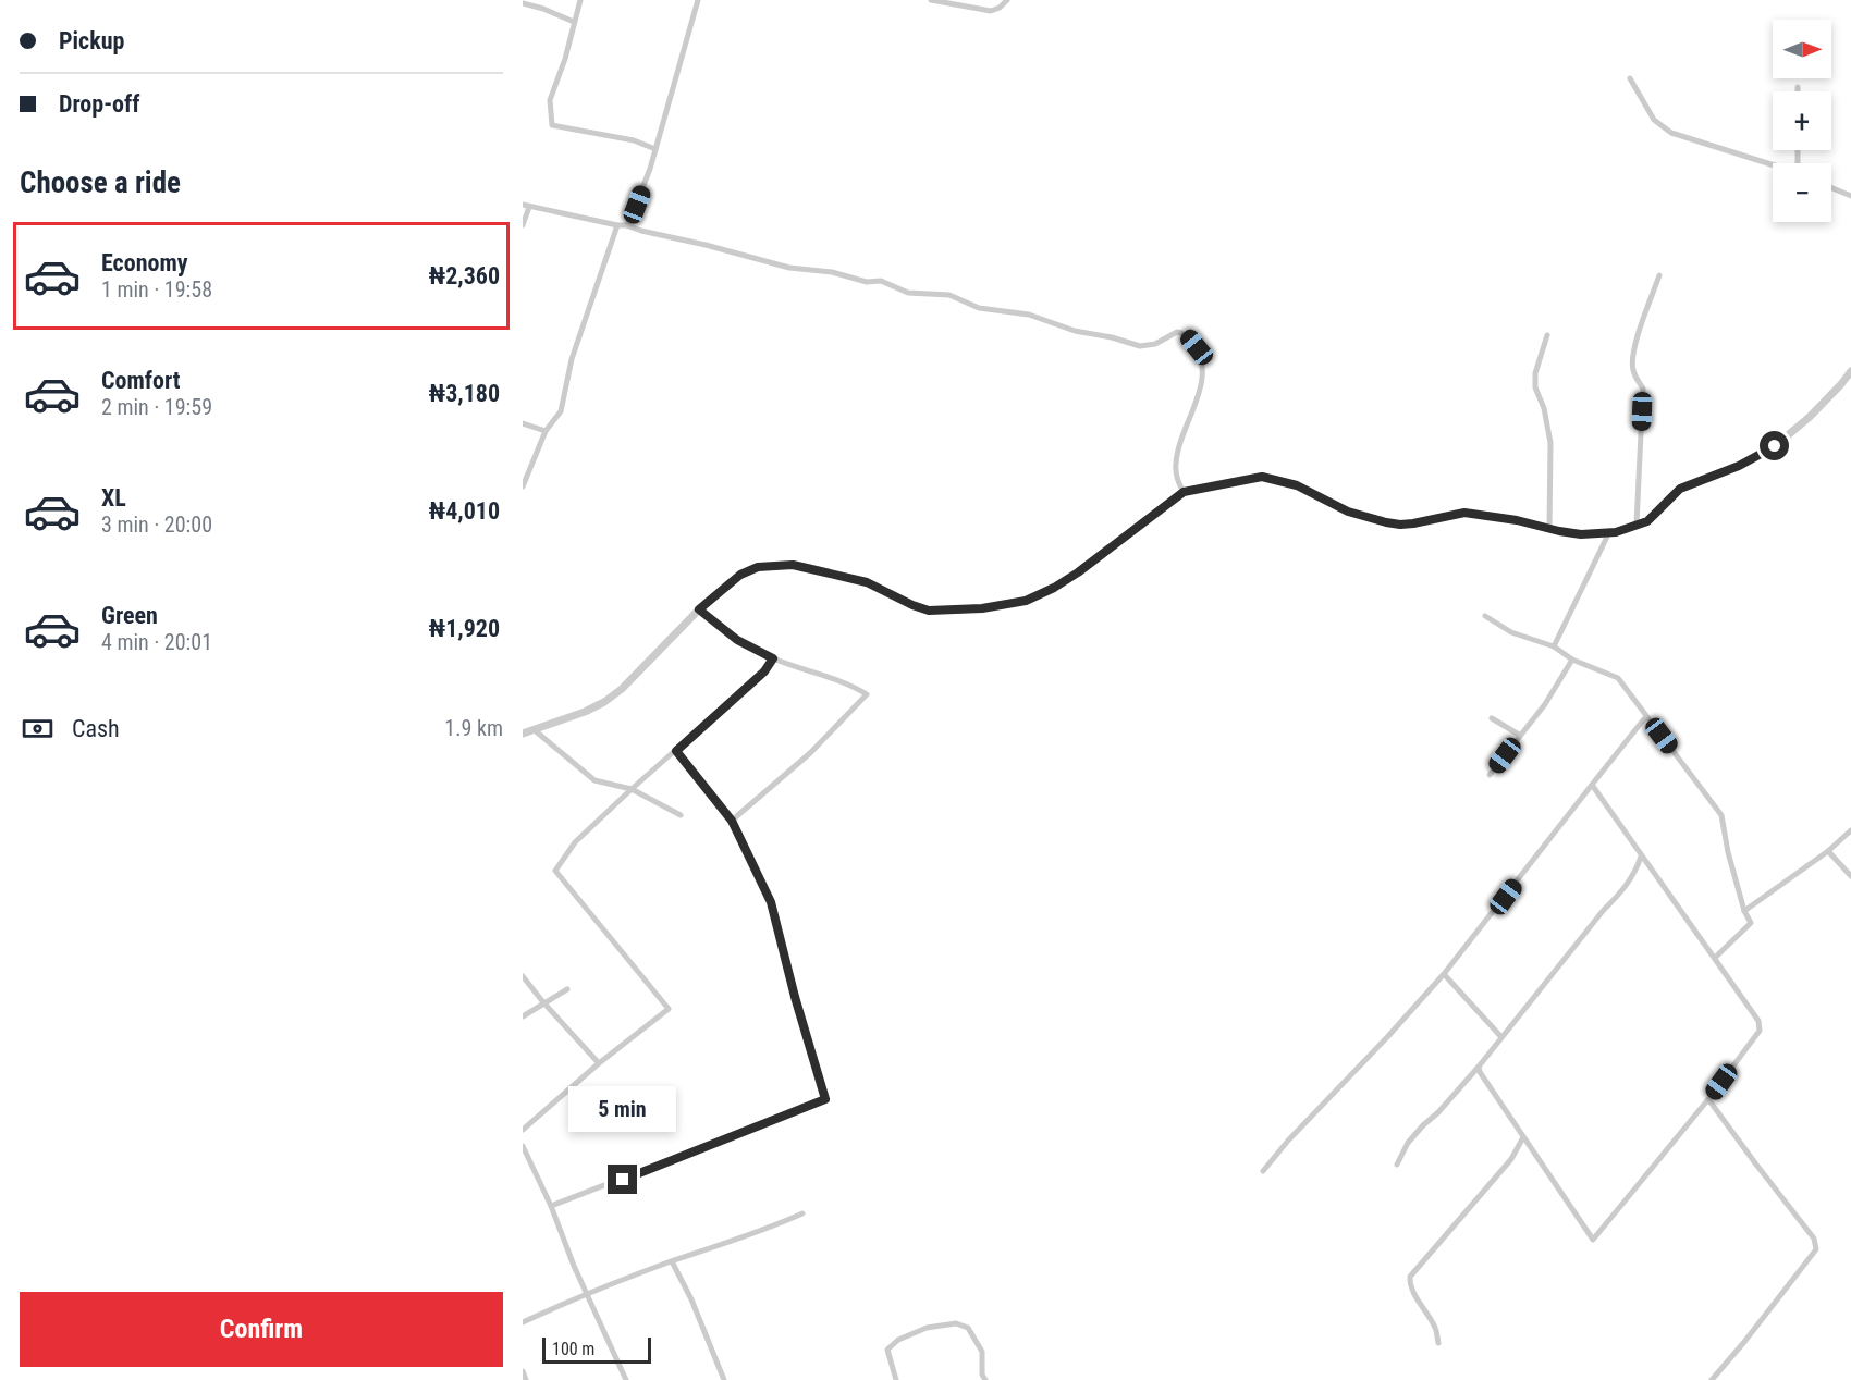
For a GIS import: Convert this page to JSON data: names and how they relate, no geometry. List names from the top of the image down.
{
  "scale_bar": "100 m",
  "north": "right",
  "page": {
    "banner": ["Pickup", "Drop-off"],
    "map_buttons": ["+", "−"],
    "heading": "Choose a ride",
    "list": [
      {
        "name": "Economy",
        "note": "1 min · 19:58",
        "value": "₦2,360"
      },
      {
        "name": "Comfort",
        "note": "2 min · 19:59",
        "value": "₦3,180"
      },
      {
        "name": "XL",
        "note": "3 min · 20:00",
        "value": "₦4,010"
      },
      {
        "name": "Green",
        "note": "4 min · 20:01",
        "value": "₦1,920"
      }
    ],
    "pay": ["Cash", "1.9 km"],
    "bubble": "5 min",
    "buttons": "Confirm",
    "scale": "100 m"
  }
}
